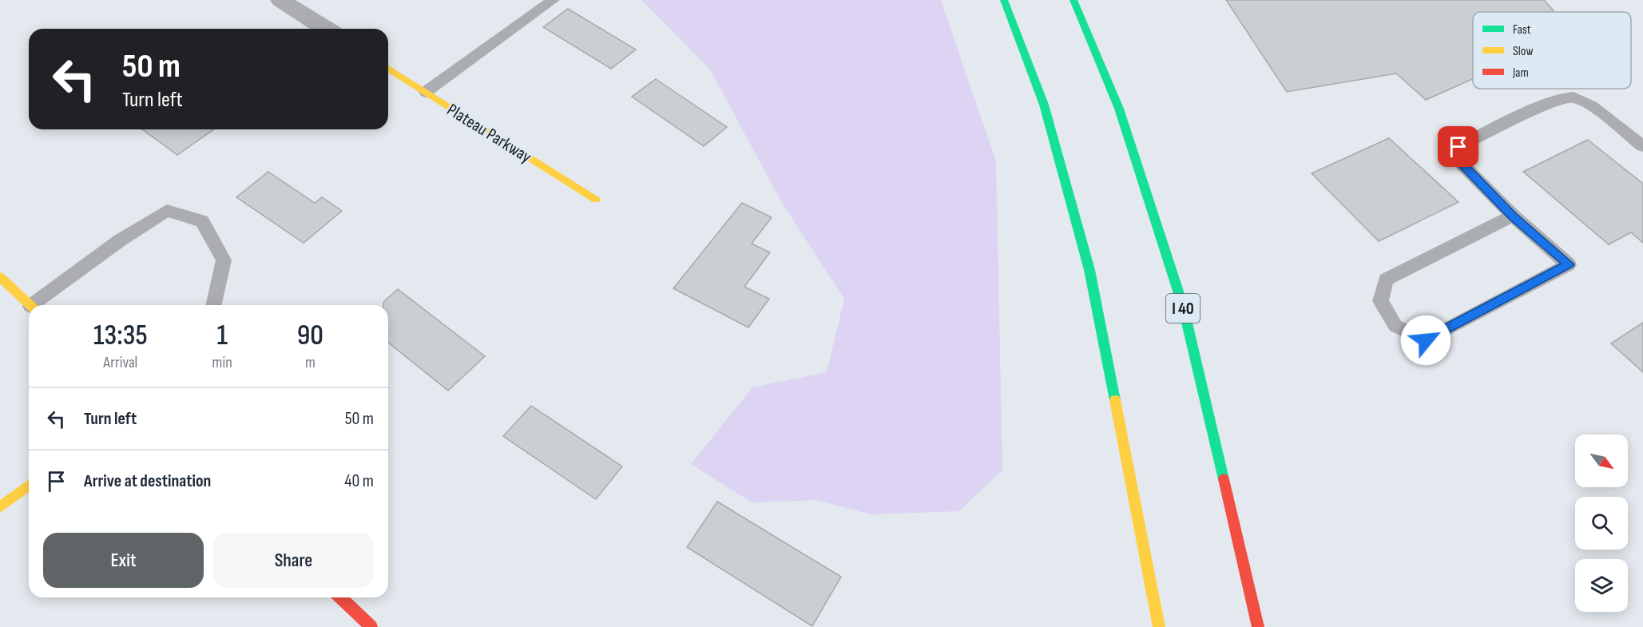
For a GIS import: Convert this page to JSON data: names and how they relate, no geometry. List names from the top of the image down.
{
  "streets": {
    "main road": ["Plateau Parkway", "I 40"]
  },
  "legend": ["Fast", "Slow", "Jam"],
  "north": "bottom right",
  "page": {
    "turn": ["50 m", "Turn left"],
    "eta": [
      "13:35",
      "Arrival",
      "1",
      "min",
      "90",
      "m"
    ],
    "list": [
      {
        "name": "Turn left",
        "value": "50 m"
      },
      {
        "name": "Arrive at destination",
        "value": "40 m"
      }
    ],
    "buttons": ["Exit", "Share"]
  }
}
